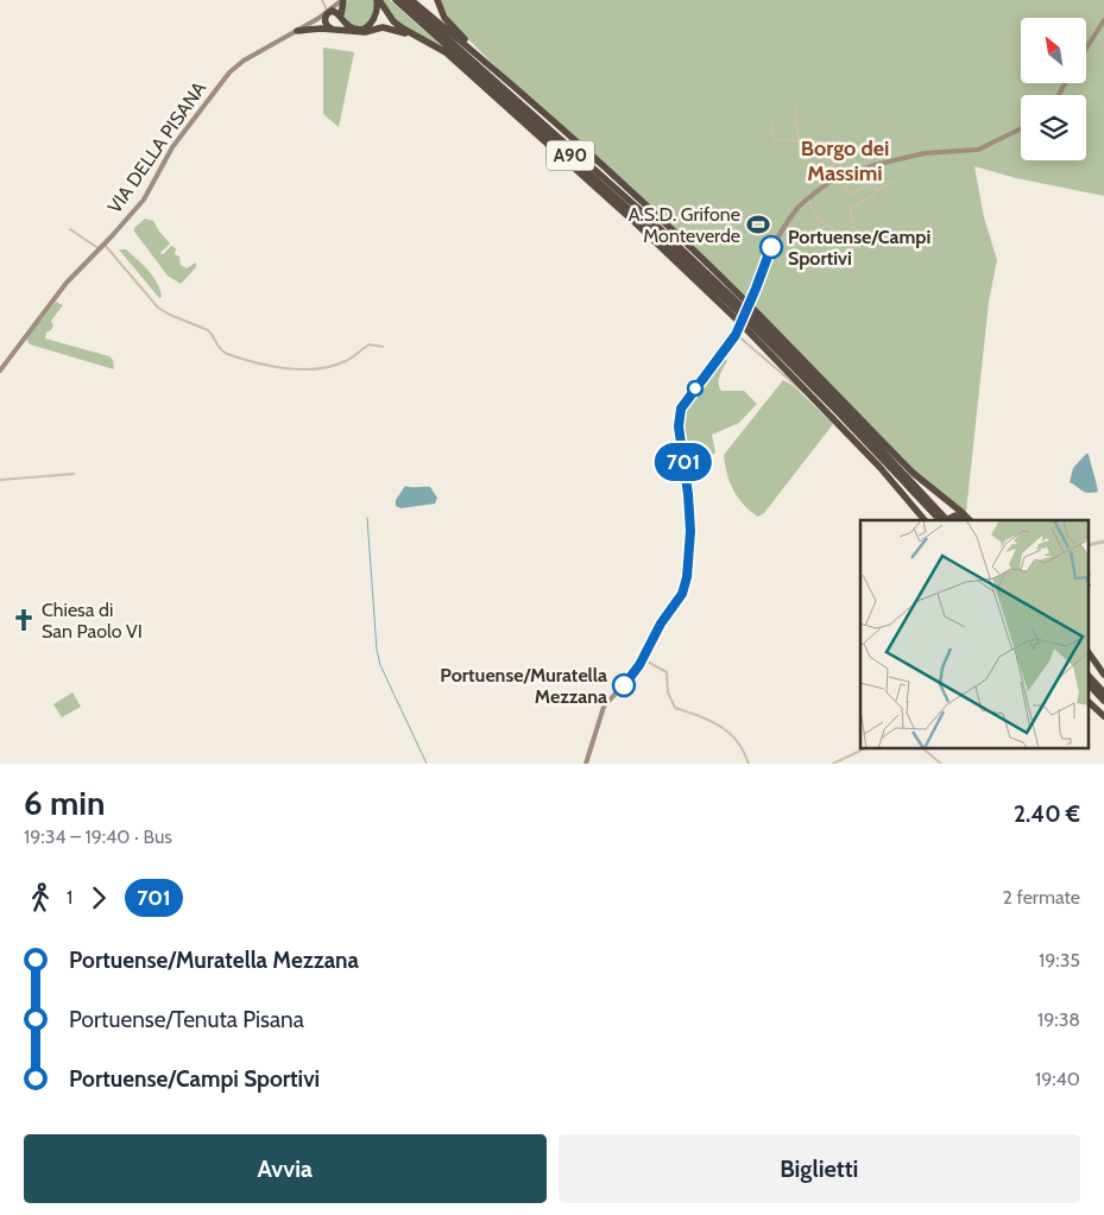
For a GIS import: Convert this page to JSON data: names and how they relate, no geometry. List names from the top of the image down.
{
  "streets": {
    "highway": ["A90"],
    "main road": ["VIA DELLA PISANA"]
  },
  "districts": ["Borgo dei Massimi"],
  "places": {
    "sports": ["A.S.D. Grifone Monteverde"],
    "other": ["Portuense/Campi Sportivi", "Portuense/Muratella Mezzana"],
    "church": ["Chiesa di San Paolo VI"]
  },
  "lines": ["bus line 701"],
  "north": "top left",
  "page": {
    "on_map": "701",
    "heading": ["6 min", "19:34 – 19:40 · Bus", "2.40 €"],
    "legs": ["1", "701", "2 fermate"],
    "list": [
      {
        "name": "Portuense/Muratella Mezzana",
        "value": "19:35"
      },
      {
        "name": "Portuense/Tenuta Pisana",
        "value": "19:38"
      },
      {
        "name": "Portuense/Campi Sportivi",
        "value": "19:40"
      }
    ],
    "buttons": ["Avvia", "Biglietti"]
  }
}
